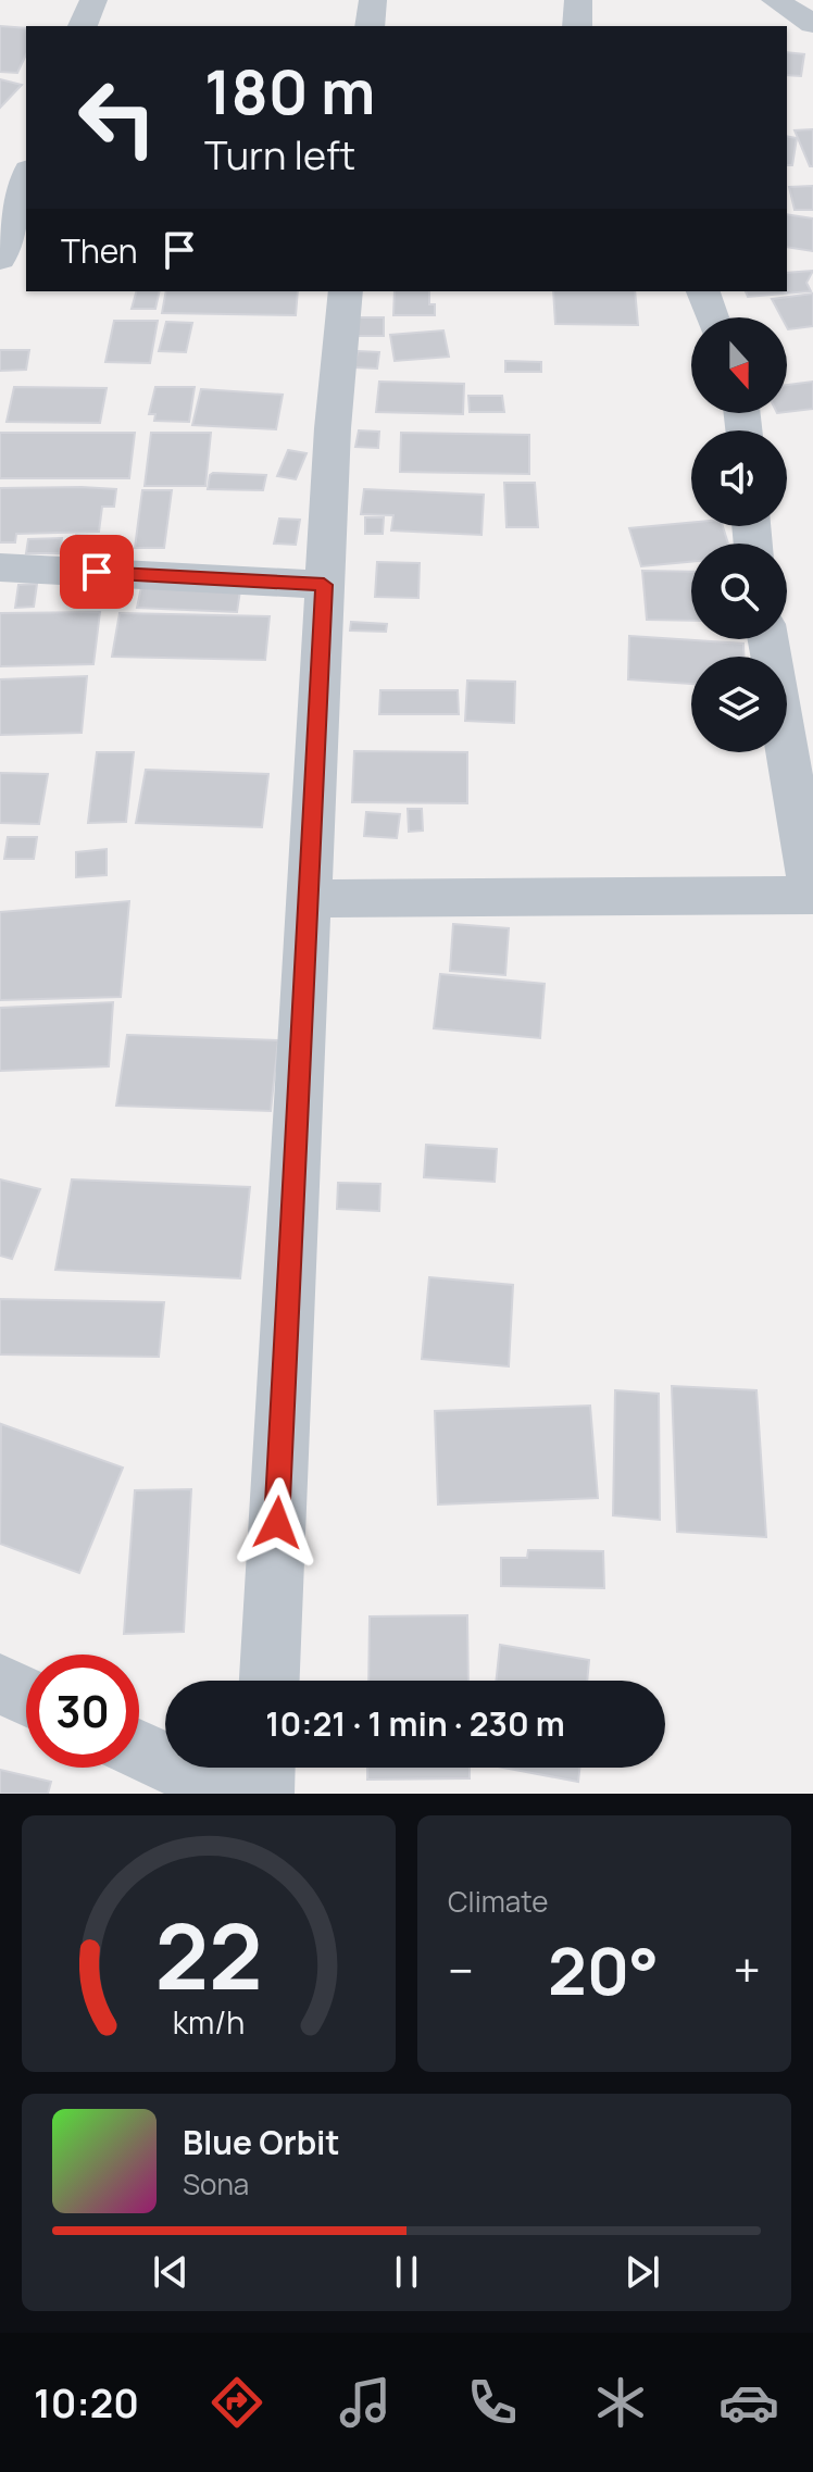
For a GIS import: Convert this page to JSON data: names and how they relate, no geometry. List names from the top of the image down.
{
  "north": "bottom",
  "page": {
    "turn": ["180 m", "Turn left"],
    "then": "Then",
    "limit": "30",
    "trip": "10:21 · 1 min · 230 m",
    "tile": "Climate",
    "heat": ["−", "20°", "+"],
    "song": ["Blue Orbit", "Sona"],
    "tabs": "10:20",
    "gauge": ["22", "km/h"]
  }
}
